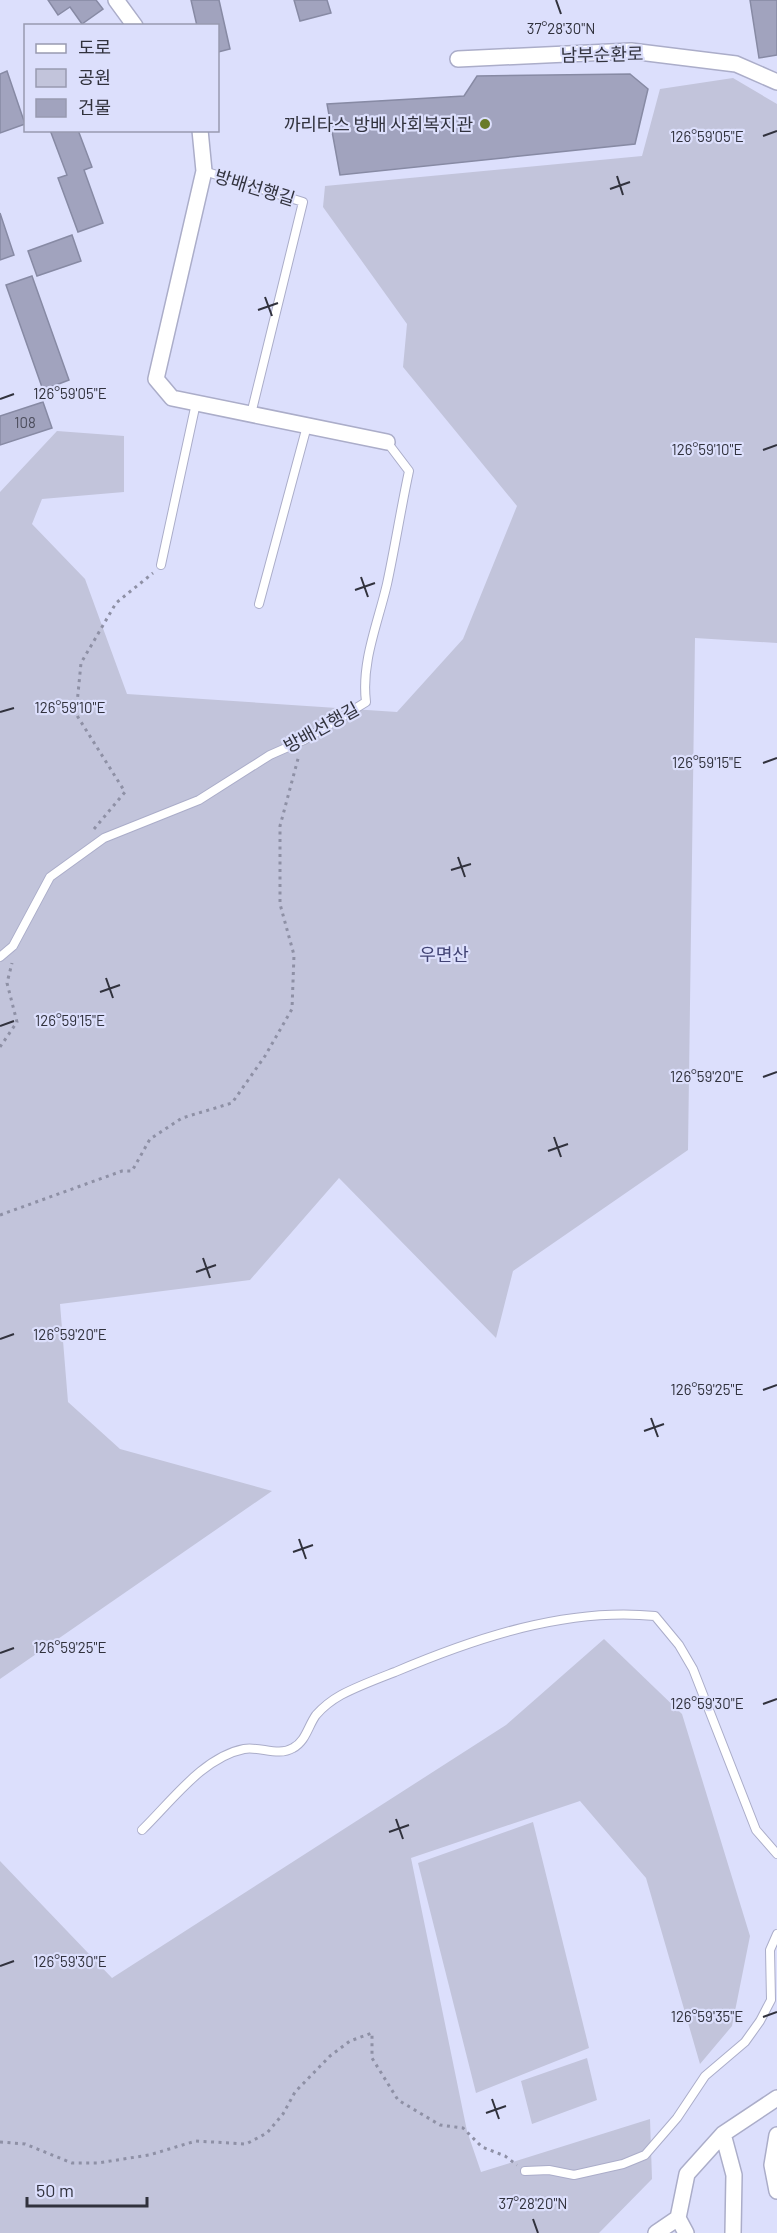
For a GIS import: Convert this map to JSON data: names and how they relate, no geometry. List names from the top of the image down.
{
  "streets": {
    "street": ["남부순환로", "방배선행길"]
  },
  "parks": ["우면산"],
  "places": ["까리타스 방배 사회복지관"],
  "house_numbers": ["108"],
  "legend": ["도로", "공원", "건물"],
  "scale_bar": "50 m",
  "coordinates": [
    "37°28'30\"N",
    "126°59'05\"E",
    "126°59'10\"E",
    "126°59'15\"E",
    "126°59'20\"E",
    "126°59'25\"E",
    "126°59'30\"E",
    "126°59'35\"E",
    "37°28'20\"N"
  ]
}
